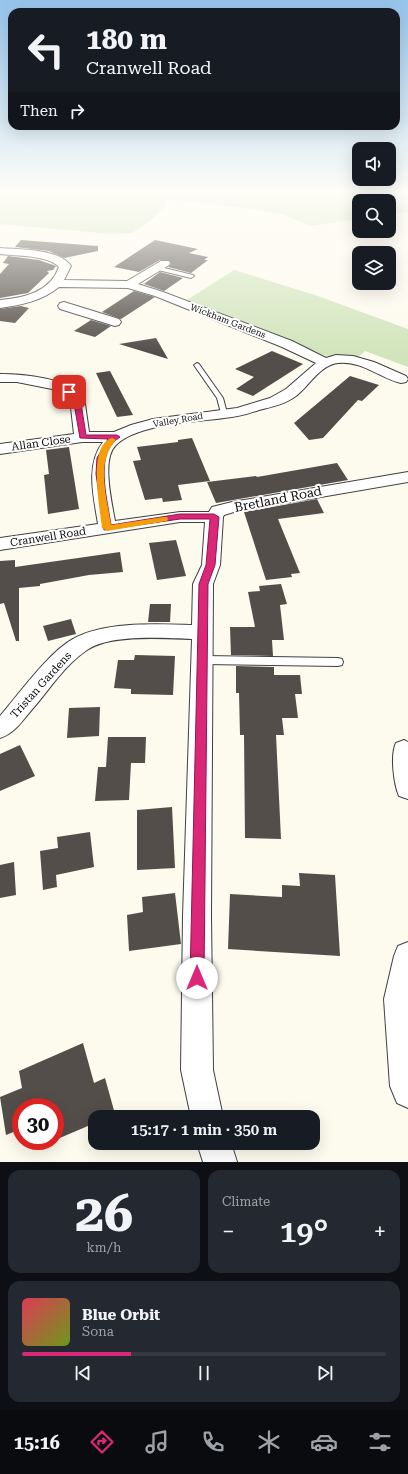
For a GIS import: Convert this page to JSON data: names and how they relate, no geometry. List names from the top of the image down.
{
  "streets": {
    "street": [
      "Wickham Gardens",
      "Valley Road",
      "Allan Close",
      "Bretland Road",
      "Cranwell Road",
      "Tristan Gardens"
    ]
  },
  "crossings": [
    ["Wickham Gardens", "Valley Road"],
    ["Valley Road", "Allan Close"],
    ["Valley Road", "Cranwell Road"],
    ["Bretland Road", "Cranwell Road"]
  ],
  "page": {
    "turn": ["180 m", "Cranwell Road"],
    "then": "Then",
    "limit": "30",
    "trip": "15:17 · 1 min · 350 m",
    "tile": [
      ["26", "km/h"],
      "Climate"
    ],
    "heat": ["−", "19°", "+"],
    "song": ["Blue Orbit", "Sona"],
    "tabs": "15:16"
  }
}
